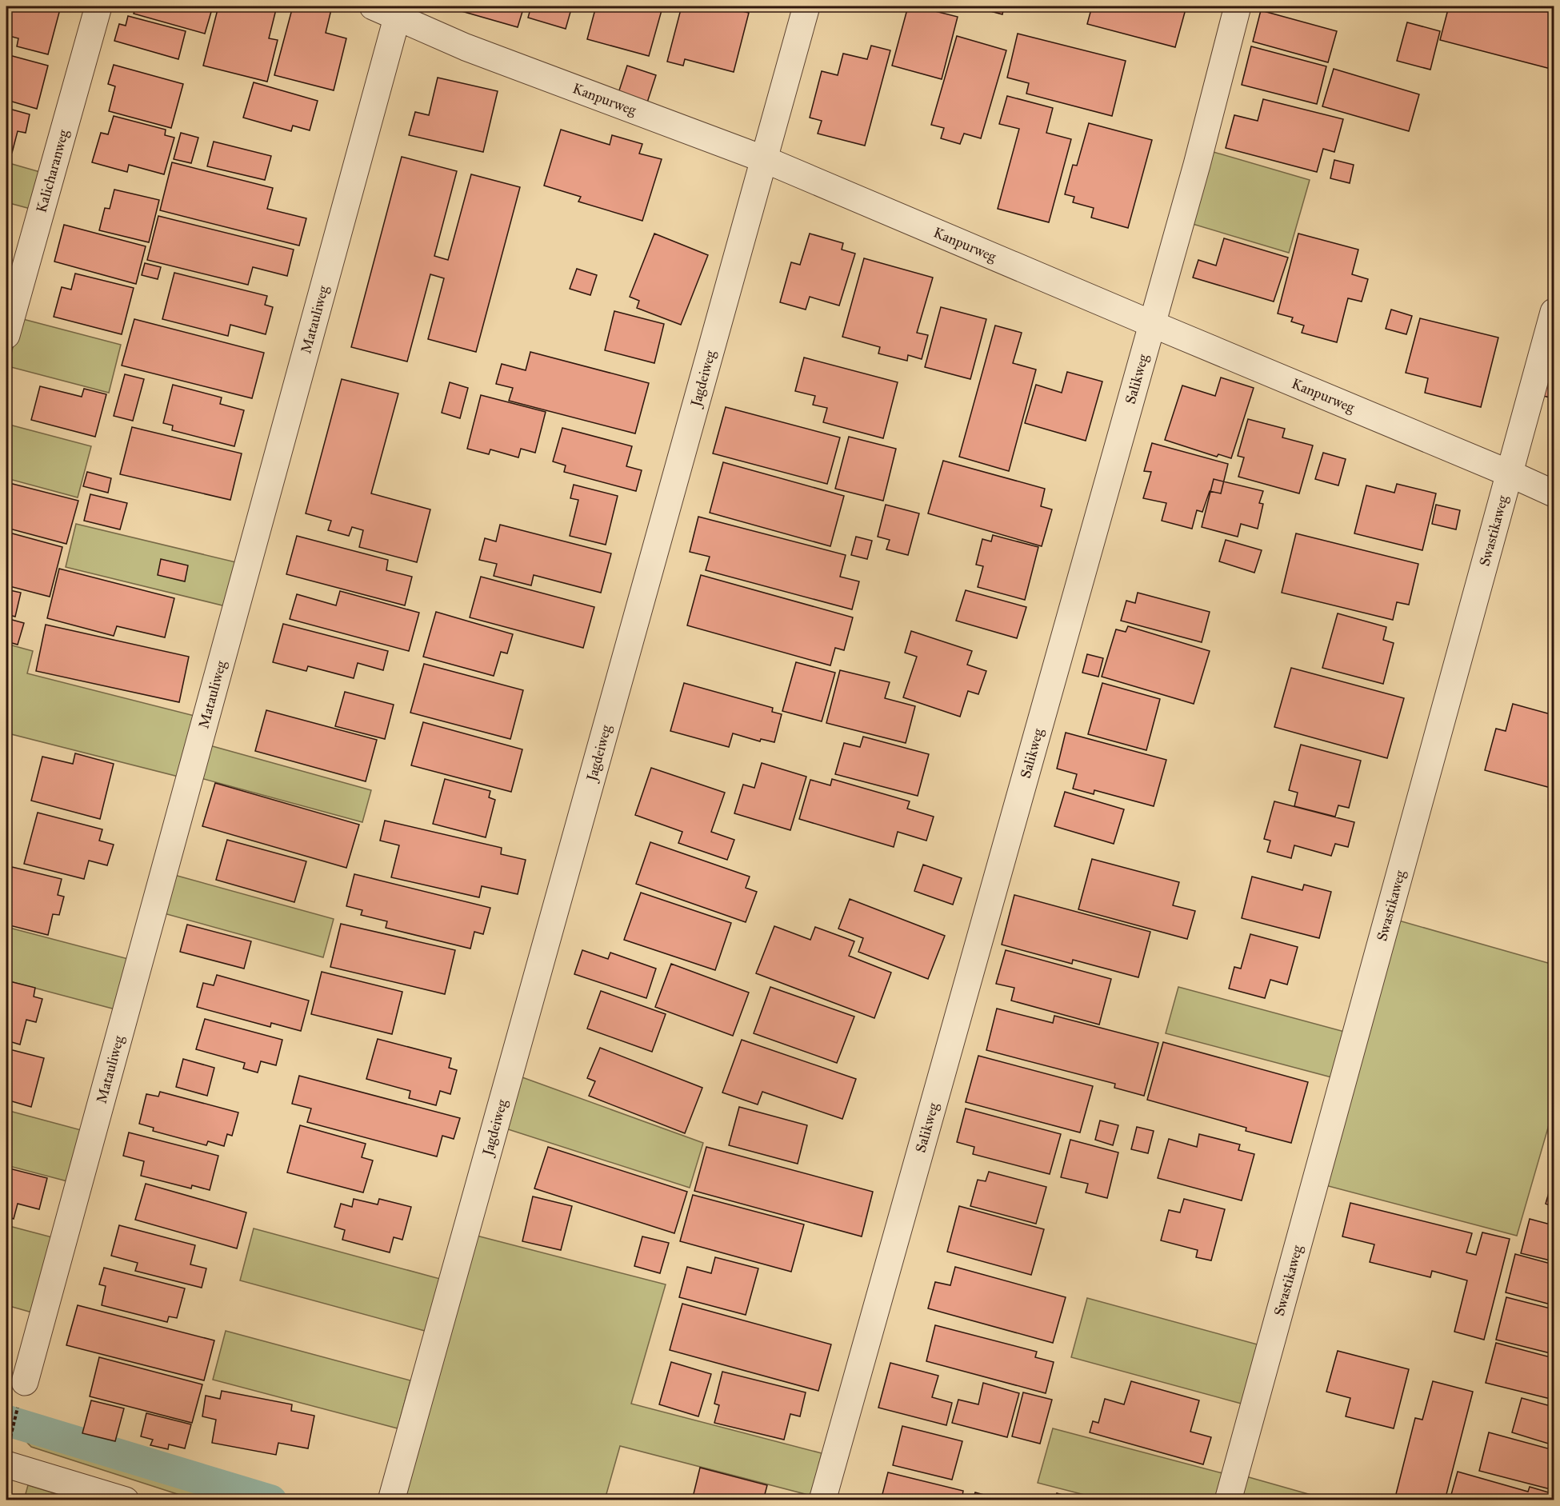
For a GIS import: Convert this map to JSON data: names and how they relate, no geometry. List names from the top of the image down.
{
  "streets": {
    "street": [
      "Kanpurweg",
      "Kalicharanweg",
      "Matauliweg",
      "Jagdeiweg",
      "Salikweg",
      "Swastikaweg"
    ]
  },
  "crossings": [
    ["Kanpurweg", "Matauliweg"],
    ["Kanpurweg", "Jagdeiweg"],
    ["Kanpurweg", "Salikweg"],
    ["Kanpurweg", "Swastikaweg"]
  ]
}
